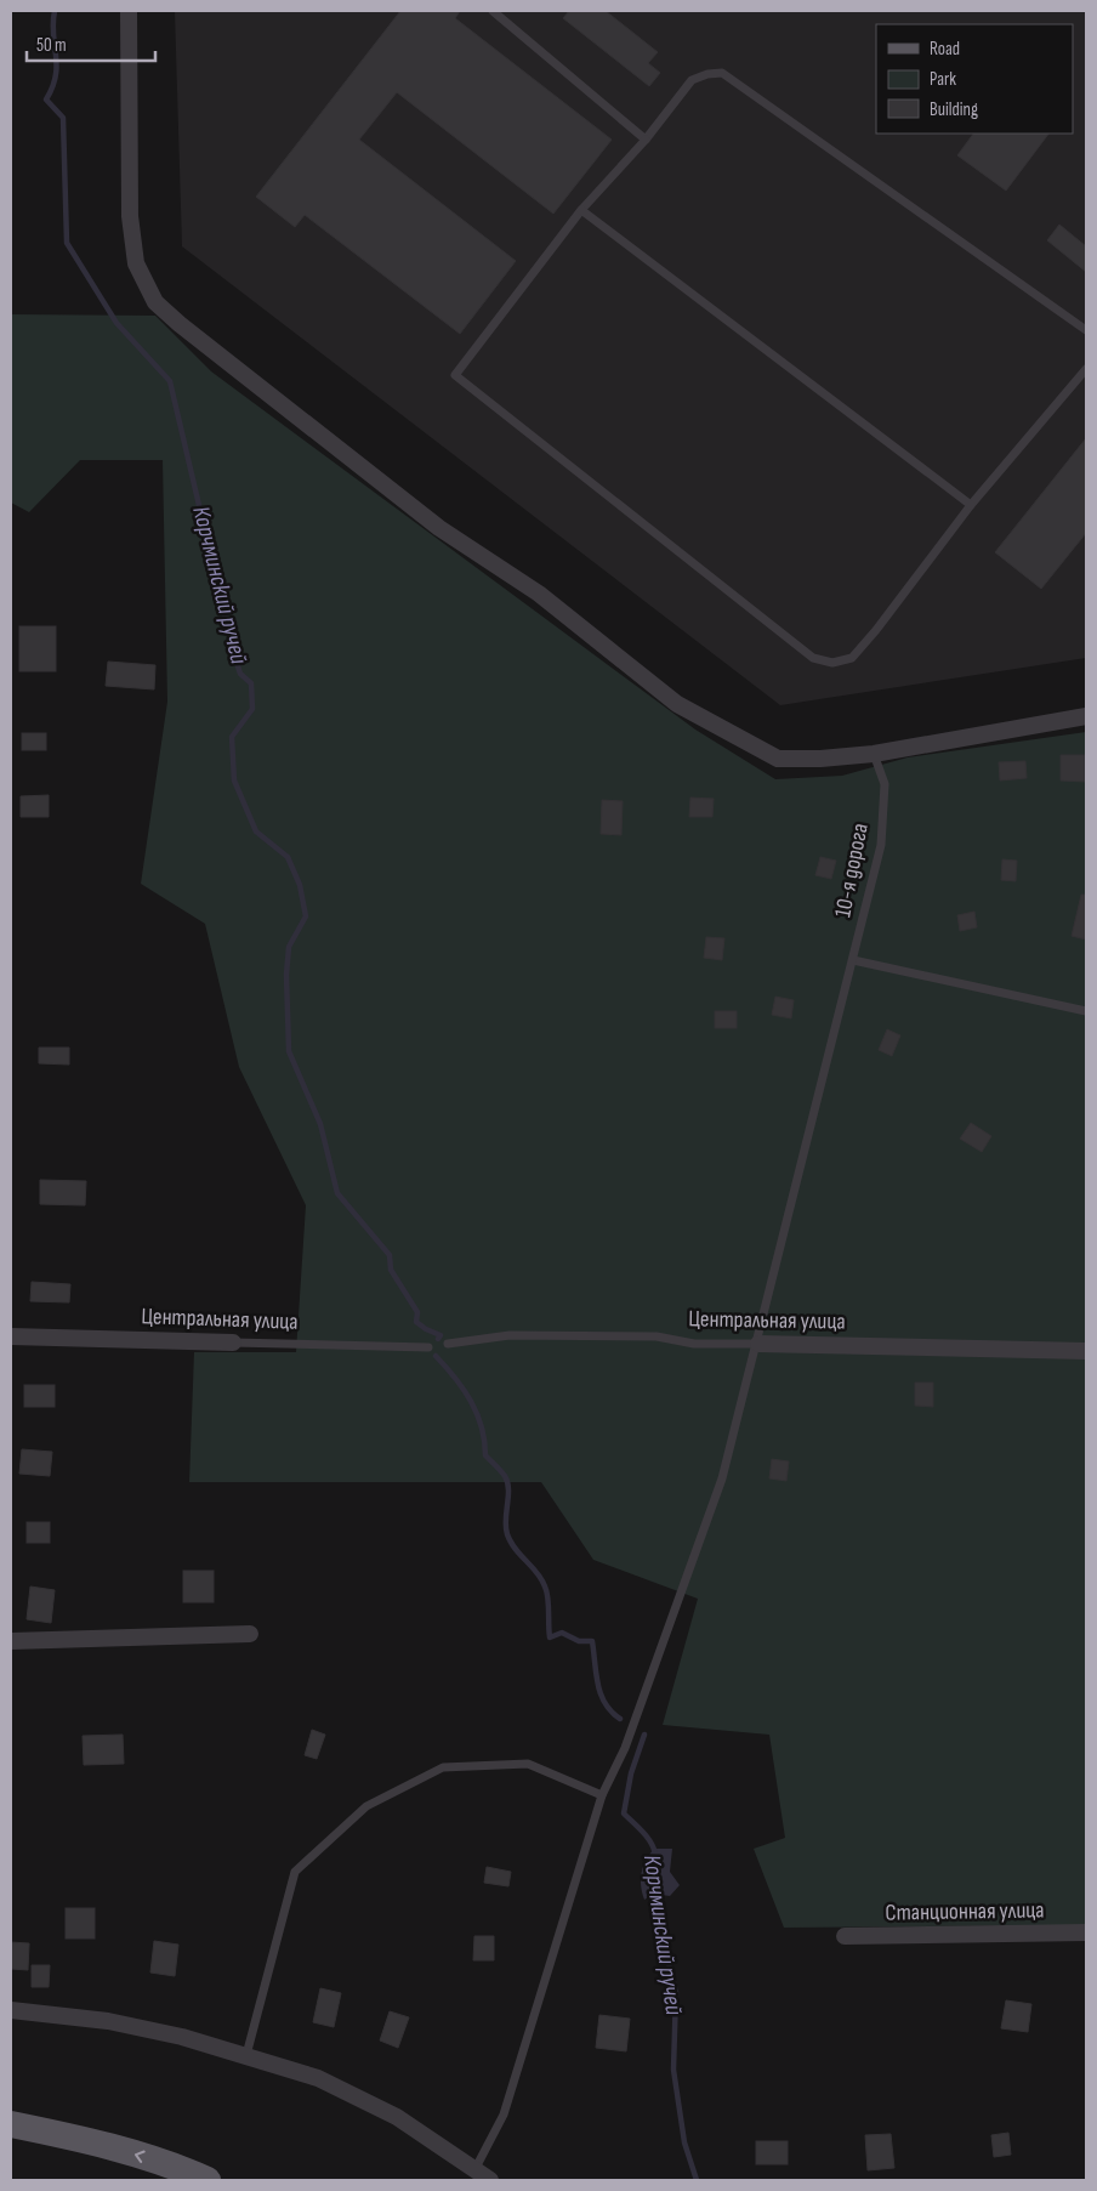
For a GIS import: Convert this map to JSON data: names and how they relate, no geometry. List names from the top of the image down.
{
  "streets": {
    "street": ["Центральная улица", "Станционная улица"],
    "lane": ["10-я дорога"]
  },
  "crossings": [
    ["10-я дорога", "Центральная улица"]
  ],
  "water": ["Корчминский ручей"],
  "legend": ["Road", "Park", "Building"],
  "scale_bar": "50 m"
}
